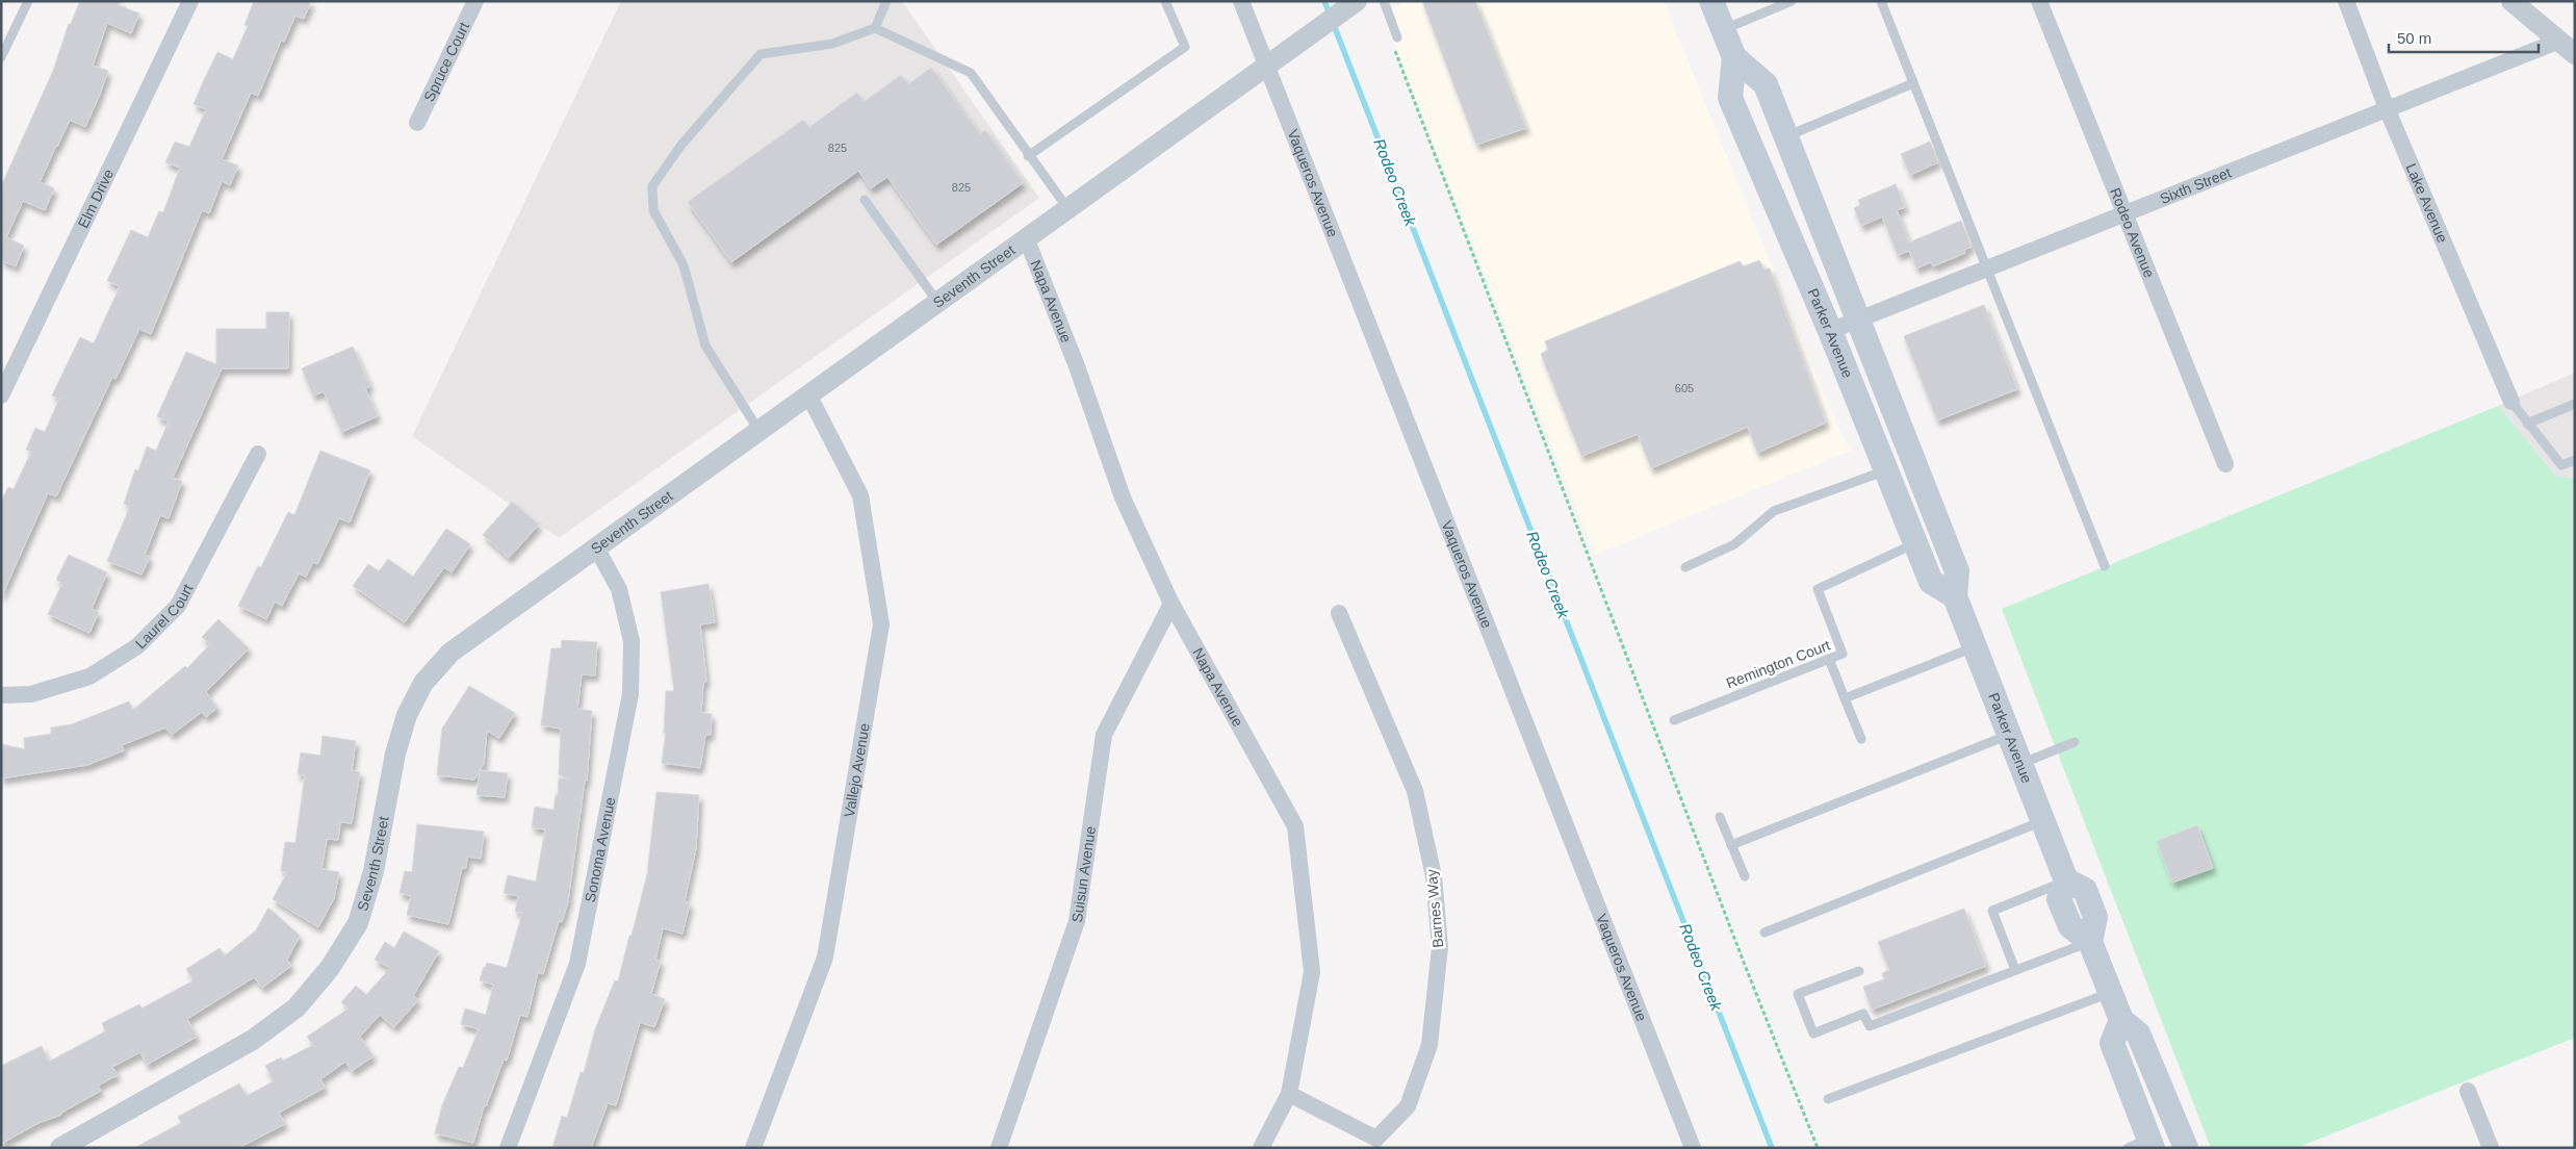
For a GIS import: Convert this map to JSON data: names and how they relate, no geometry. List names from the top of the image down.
{
  "streets": {
    "main road": ["Parker Avenue"],
    "street": [
      "Spruce Court",
      "Vaqueros Avenue",
      "Sixth Street",
      "Elm Drive",
      "Lake Avenue",
      "Rodeo Avenue",
      "Seventh Street",
      "Napa Avenue",
      "Laurel Court",
      "Vallejo Avenue",
      "Sonoma Avenue",
      "Suisun Avenue",
      "Barnes Way"
    ],
    "lane": ["Remington Court"]
  },
  "crossings": [
    ["Vaqueros Avenue", "Seventh Street"],
    ["Sixth Street", "Lake Avenue"],
    ["Sixth Street", "Rodeo Avenue"],
    ["Sixth Street", "Parker Avenue"],
    ["Seventh Street", "Napa Avenue"],
    ["Seventh Street", "Vallejo Avenue"],
    ["Seventh Street", "Sonoma Avenue"],
    ["Napa Avenue", "Suisun Avenue"],
    ["Napa Avenue", "Barnes Way"],
    ["Parker Avenue", "Remington Court"]
  ],
  "water": ["Rodeo Creek"],
  "house_numbers": ["825", "825", "605"],
  "scale_bar": "50 m"
}
